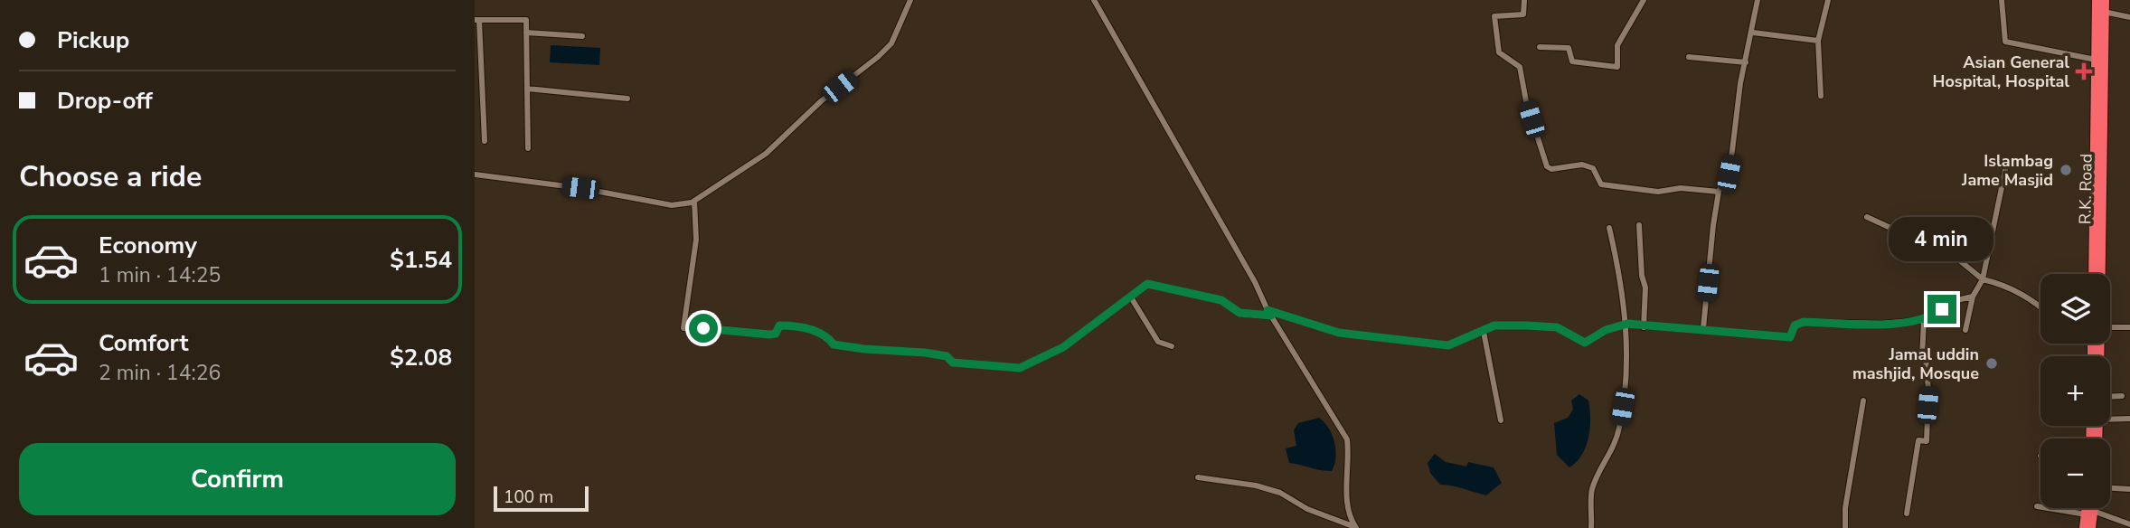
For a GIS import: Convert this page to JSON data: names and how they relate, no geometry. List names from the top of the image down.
{
  "streets": {
    "highway": ["R.K. Road"]
  },
  "places": {
    "health": ["Asian General Hospital, Hospital"],
    "other": ["Islambag Jame Masjid", "Jamal uddin mashjid, Mosque"]
  },
  "scale_bar": "100 m",
  "page": {
    "banner": ["Pickup", "Drop-off"],
    "heading": "Choose a ride",
    "list": [
      {
        "name": "Economy",
        "note": "1 min · 14:25",
        "value": "$1.54"
      },
      {
        "name": "Comfort",
        "note": "2 min · 14:26",
        "value": "$2.08"
      }
    ],
    "bubble": "4 min",
    "map_buttons": ["+", "−"],
    "buttons": "Confirm",
    "scale": "100 m"
  }
}
